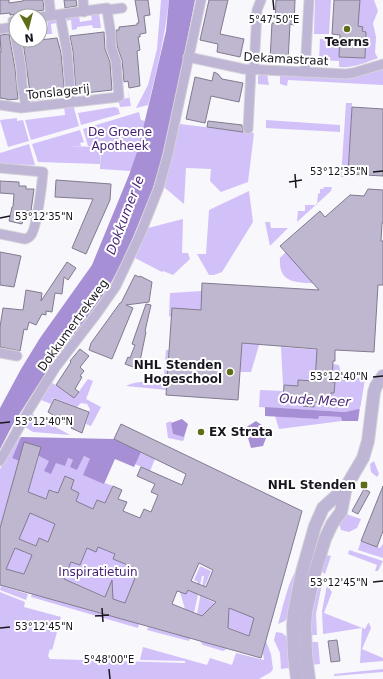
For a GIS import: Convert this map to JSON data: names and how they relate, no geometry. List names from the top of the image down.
{
  "streets": {
    "street": ["Dekamastraat", "Tonslagerij", "Dokkumertrekweg"]
  },
  "crossings": [
    ["Dekamastraat", "Dokkumertrekweg"]
  ],
  "water": ["Dokkumer Ie", "Oude Meer"],
  "parks": ["De Groene Apotheek", "Inspiratietuin"],
  "places": {
    "other": ["Teerns", "NHL Stenden Hogeschool", "EX Strata"],
    "transit": ["NHL Stenden"]
  },
  "north": "bottom",
  "coordinates": [
    "5°47'50\"E",
    "53°12'35\"N",
    "53°12'40\"N",
    "53°12'45\"N",
    "5°48'00\"E"
  ]
}
